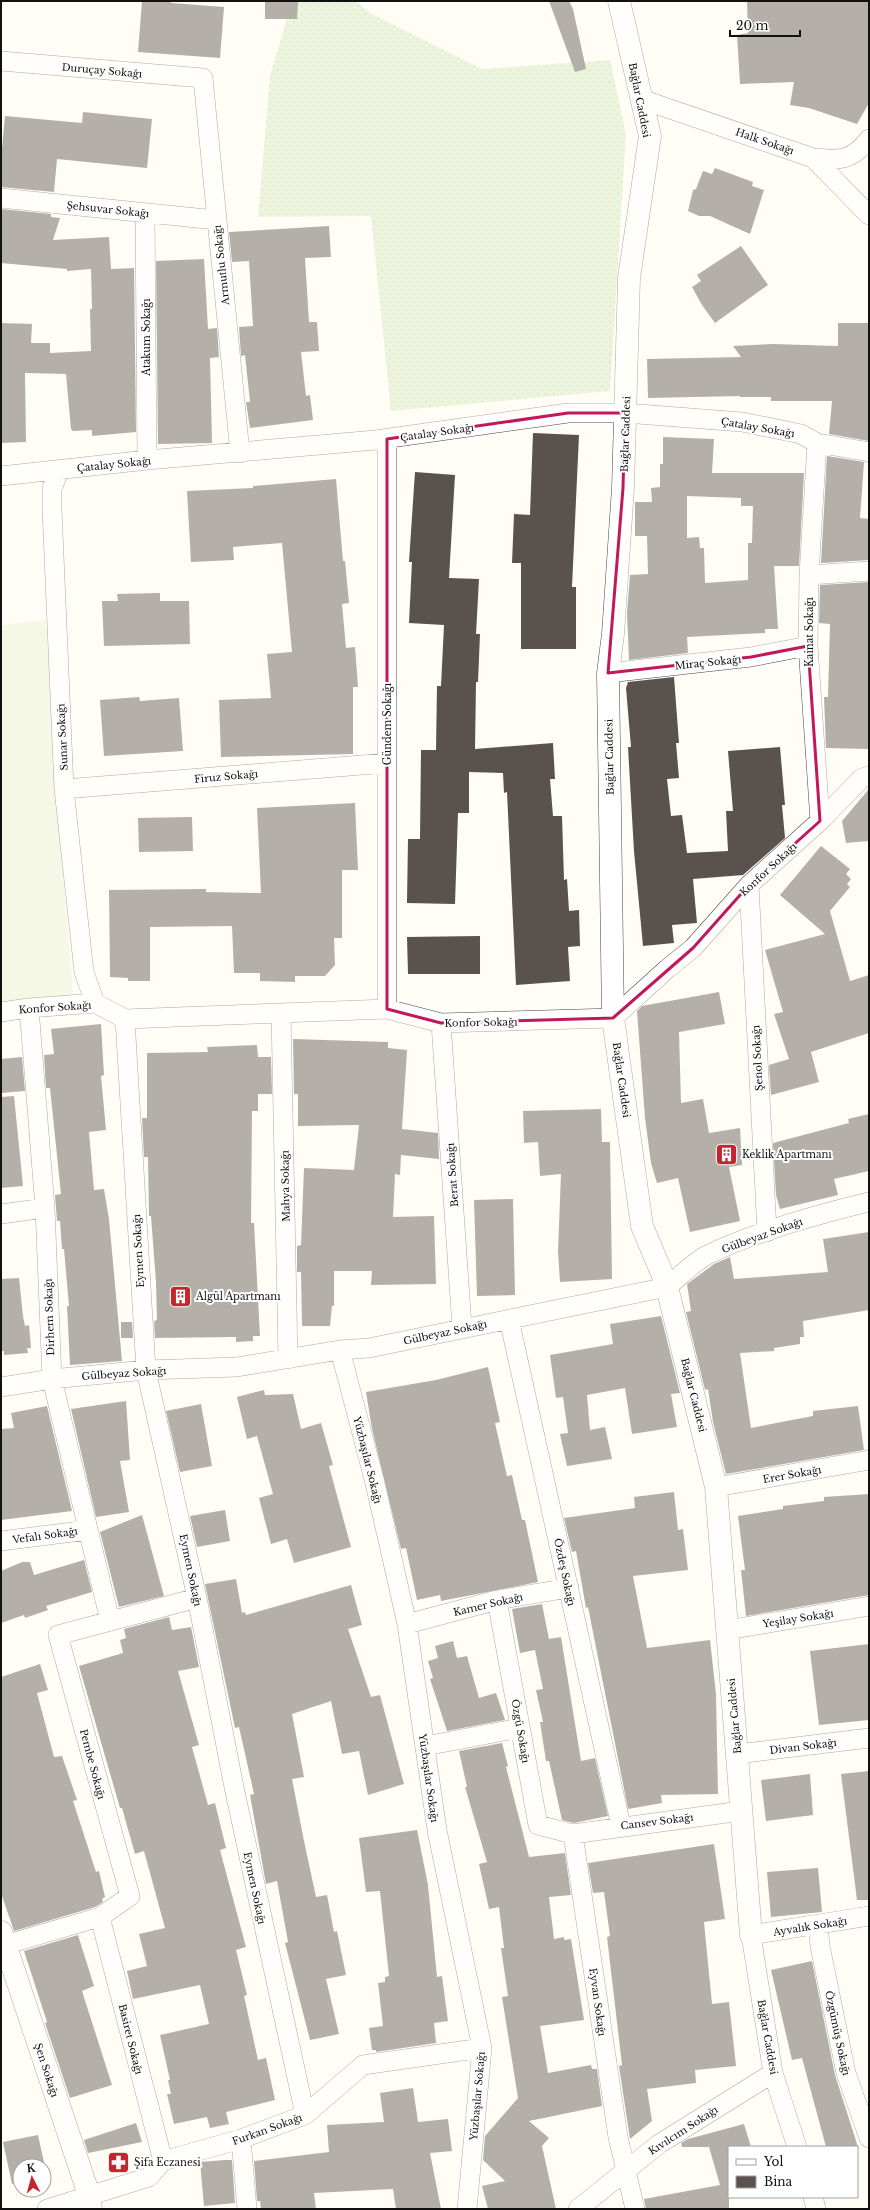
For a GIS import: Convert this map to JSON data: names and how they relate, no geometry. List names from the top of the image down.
{
  "streets": {
    "street": [
      "Duruçay Sokağı",
      "Bağlar Caddesi",
      "Halk Sokağı",
      "Şehsuvar Sokağı",
      "Armutlu Sokağı",
      "Atakum Sokağı",
      "Çatalay Sokağı",
      "Kainat Sokağı",
      "Miraç Sokağı",
      "Gündem Sokağı",
      "Sunar Sokağı",
      "Firuz Sokağı",
      "Konfor Sokağı",
      "Şenol Sokağı",
      "Berat Sokağı",
      "Mahya Sokağı",
      "Gülbeyaz Sokağı",
      "Eymen Sokağı",
      "Dirhem Sokağı",
      "Yüzbaşılar Sokağı",
      "Erer Sokağı",
      "Vefalı Sokağı",
      "Özdeş Sokağı",
      "Kamer Sokağı",
      "Yeşilay Sokağı",
      "Özgü Sokağı",
      "Divan Sokağı",
      "Pembe Sokağı",
      "Cansev Sokağı",
      "Ayvalık Sokağı",
      "Eyvan Sokağı",
      "Özgümüş Sokağı",
      "Basiret Sokağı",
      "Şen Sokağı",
      "Furkan Sokağı",
      "Kıvılcım Sokağı"
    ]
  },
  "crossings": [
    ["Duruçay Sokağı", "Armutlu Sokağı"],
    ["Bağlar Caddesi", "Halk Sokağı"],
    ["Bağlar Caddesi", "Çatalay Sokağı"],
    ["Bağlar Caddesi", "Miraç Sokağı"],
    ["Bağlar Caddesi", "Konfor Sokağı"],
    ["Bağlar Caddesi", "Gülbeyaz Sokağı"],
    ["Bağlar Caddesi", "Erer Sokağı"],
    ["Bağlar Caddesi", "Yeşilay Sokağı"],
    ["Bağlar Caddesi", "Divan Sokağı"],
    ["Bağlar Caddesi", "Cansev Sokağı"],
    ["Bağlar Caddesi", "Ayvalık Sokağı"],
    ["Bağlar Caddesi", "Kıvılcım Sokağı"],
    ["Şehsuvar Sokağı", "Armutlu Sokağı"],
    ["Şehsuvar Sokağı", "Atakum Sokağı"],
    ["Armutlu Sokağı", "Çatalay Sokağı"],
    ["Atakum Sokağı", "Çatalay Sokağı"],
    ["Çatalay Sokağı", "Kainat Sokağı"],
    ["Çatalay Sokağı", "Gündem Sokağı"],
    ["Çatalay Sokağı", "Sunar Sokağı"],
    ["Kainat Sokağı", "Miraç Sokağı"],
    ["Kainat Sokağı", "Konfor Sokağı"],
    ["Gündem Sokağı", "Firuz Sokağı"],
    ["Gündem Sokağı", "Konfor Sokağı"],
    ["Sunar Sokağı", "Firuz Sokağı"],
    ["Sunar Sokağı", "Konfor Sokağı"],
    ["Konfor Sokağı", "Şenol Sokağı"],
    ["Konfor Sokağı", "Berat Sokağı"],
    ["Konfor Sokağı", "Mahya Sokağı"],
    ["Konfor Sokağı", "Eymen Sokağı"],
    ["Konfor Sokağı", "Dirhem Sokağı"],
    ["Şenol Sokağı", "Gülbeyaz Sokağı"],
    ["Berat Sokağı", "Gülbeyaz Sokağı"],
    ["Mahya Sokağı", "Gülbeyaz Sokağı"],
    ["Gülbeyaz Sokağı", "Eymen Sokağı"],
    ["Gülbeyaz Sokağı", "Dirhem Sokağı"],
    ["Gülbeyaz Sokağı", "Yüzbaşılar Sokağı"],
    ["Gülbeyaz Sokağı", "Özdeş Sokağı"],
    ["Eymen Sokağı", "Pembe Sokağı"],
    ["Eymen Sokağı", "Furkan Sokağı"],
    ["Dirhem Sokağı", "Vefalı Sokağı"],
    ["Dirhem Sokağı", "Pembe Sokağı"],
    ["Yüzbaşılar Sokağı", "Kamer Sokağı"],
    ["Yüzbaşılar Sokağı", "Furkan Sokağı"],
    ["Özdeş Sokağı", "Kamer Sokağı"],
    ["Özdeş Sokağı", "Cansev Sokağı"],
    ["Kamer Sokağı", "Özgü Sokağı"],
    ["Özgü Sokağı", "Cansev Sokağı"],
    ["Özgü Sokağı", "Eyvan Sokağı"],
    ["Pembe Sokağı", "Basiret Sokağı"],
    ["Pembe Sokağı", "Şen Sokağı"],
    ["Cansev Sokağı", "Eyvan Sokağı"],
    ["Ayvalık Sokağı", "Özgümüş Sokağı"],
    ["Eyvan Sokağı", "Kıvılcım Sokağı"],
    ["Basiret Sokağı", "Furkan Sokağı"]
  ],
  "places": {
    "building": ["Keklik Apartmanı", "Algül Apartmanı"],
    "pharmacy": ["Şifa Eczanesi"]
  },
  "legend": ["Yol", "Bina"],
  "scale_bar": "20 m",
  "north": "top"
}
